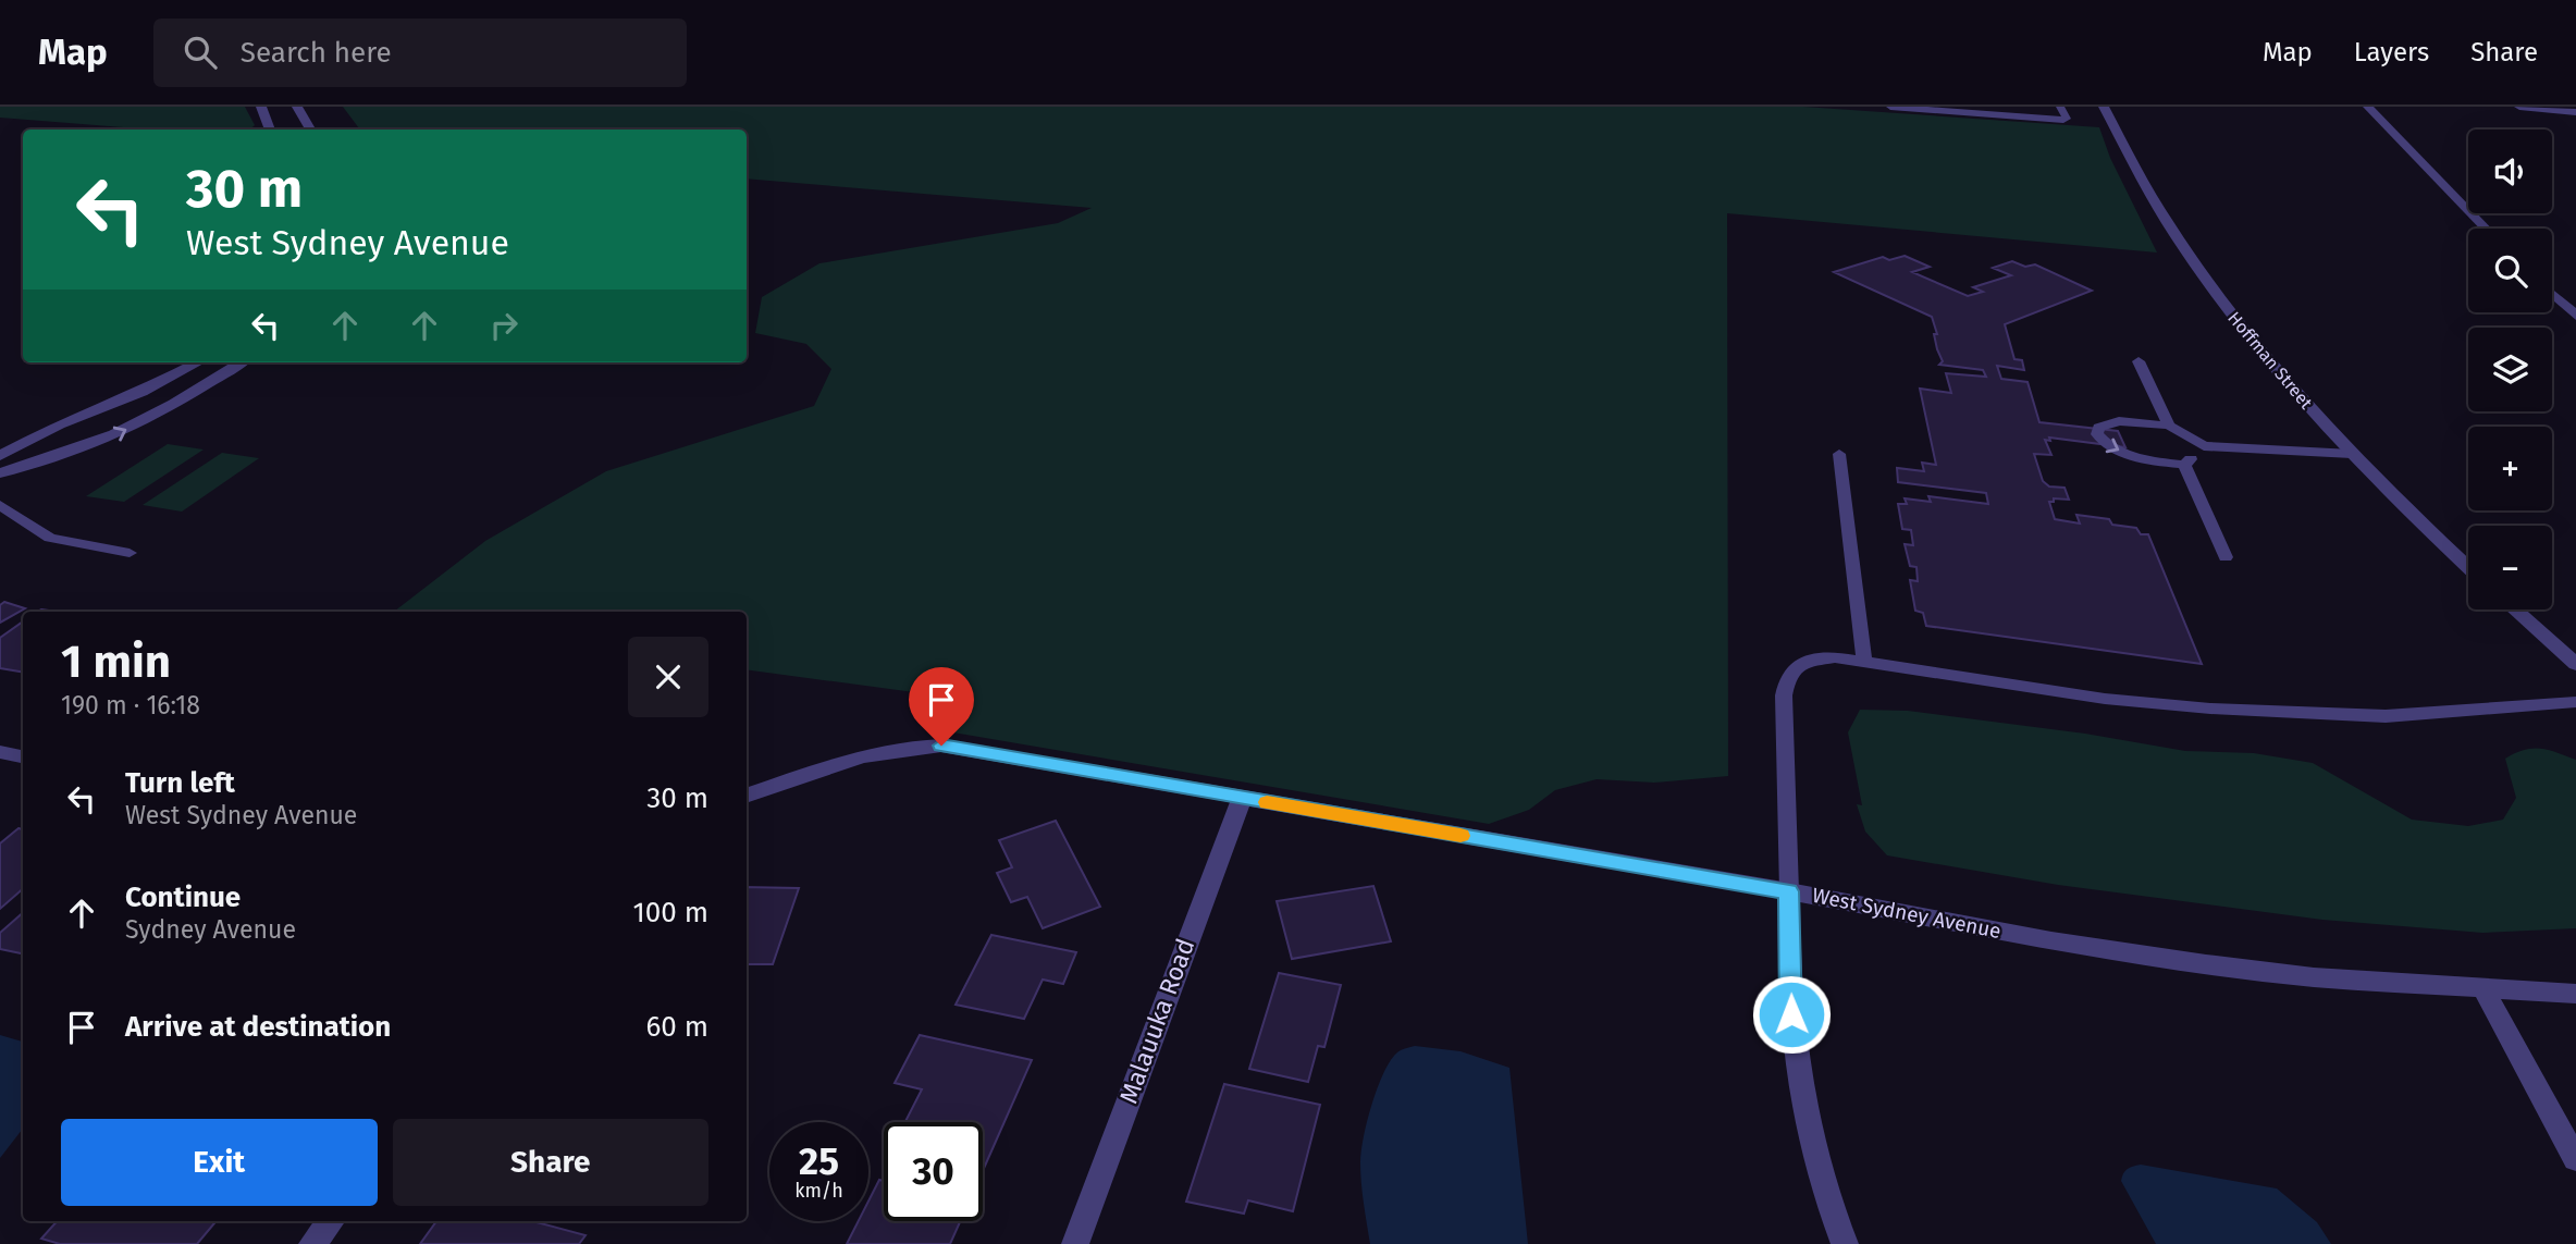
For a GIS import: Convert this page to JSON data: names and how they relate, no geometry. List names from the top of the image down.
{
  "streets": {
    "street": ["Hoffman Street", "West Sydney Avenue", "Malauuka Road"]
  },
  "crossings": [
    ["West Sydney Avenue", "Malauuka Road"]
  ],
  "page": {
    "header": "Map",
    "search": "Search here",
    "nav": ["Map", "Layers", "Share"],
    "map_buttons": ["+", "−"],
    "turn": ["30 m", "West Sydney Avenue"],
    "heading": ["1 min", "190 m · 16:18"],
    "list": [
      {
        "name": "Turn left",
        "note": "West Sydney Avenue",
        "value": "30 m"
      },
      {
        "name": "Continue",
        "note": "Sydney Avenue",
        "value": "100 m"
      },
      {
        "name": "Arrive at destination",
        "value": "60 m"
      }
    ],
    "buttons": ["Exit", "Share"],
    "speed": "25 km/h",
    "limit": "30"
  }
}
